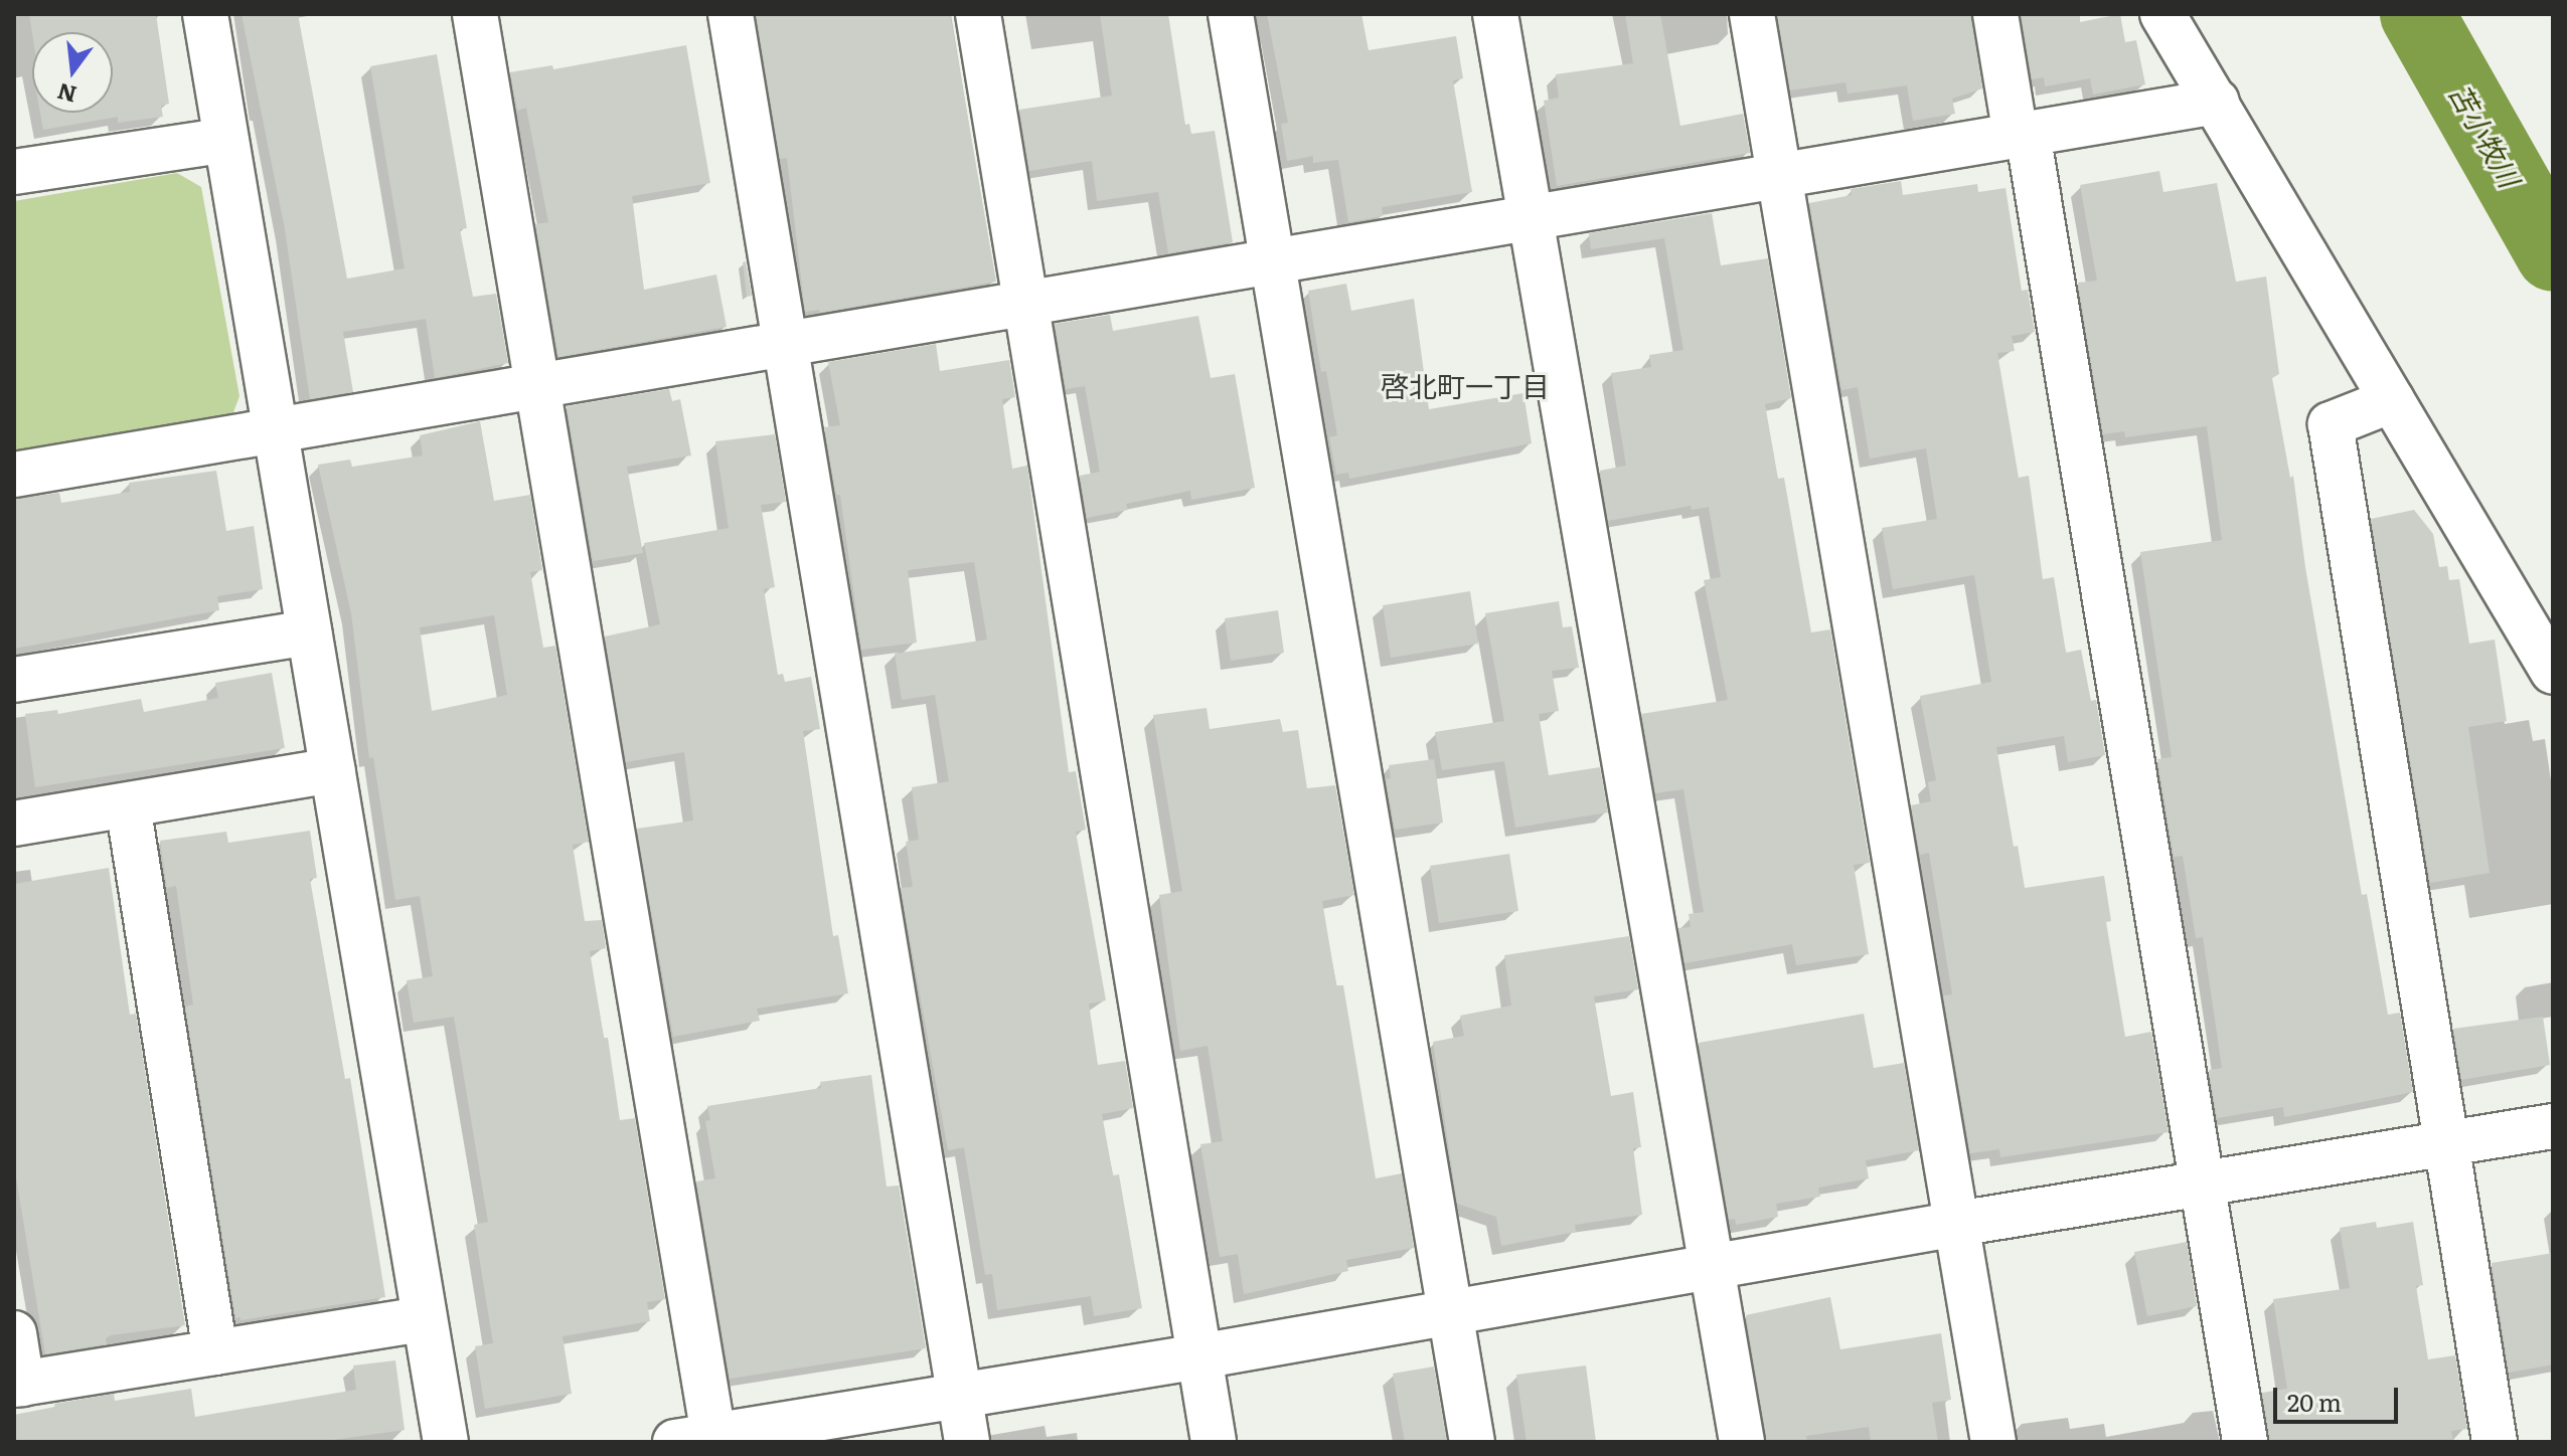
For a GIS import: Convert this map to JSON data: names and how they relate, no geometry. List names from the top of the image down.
{
  "districts": ["啓北町一丁目"],
  "water": ["苫小牧川"],
  "scale_bar": "20 m",
  "north": "bottom"
}
